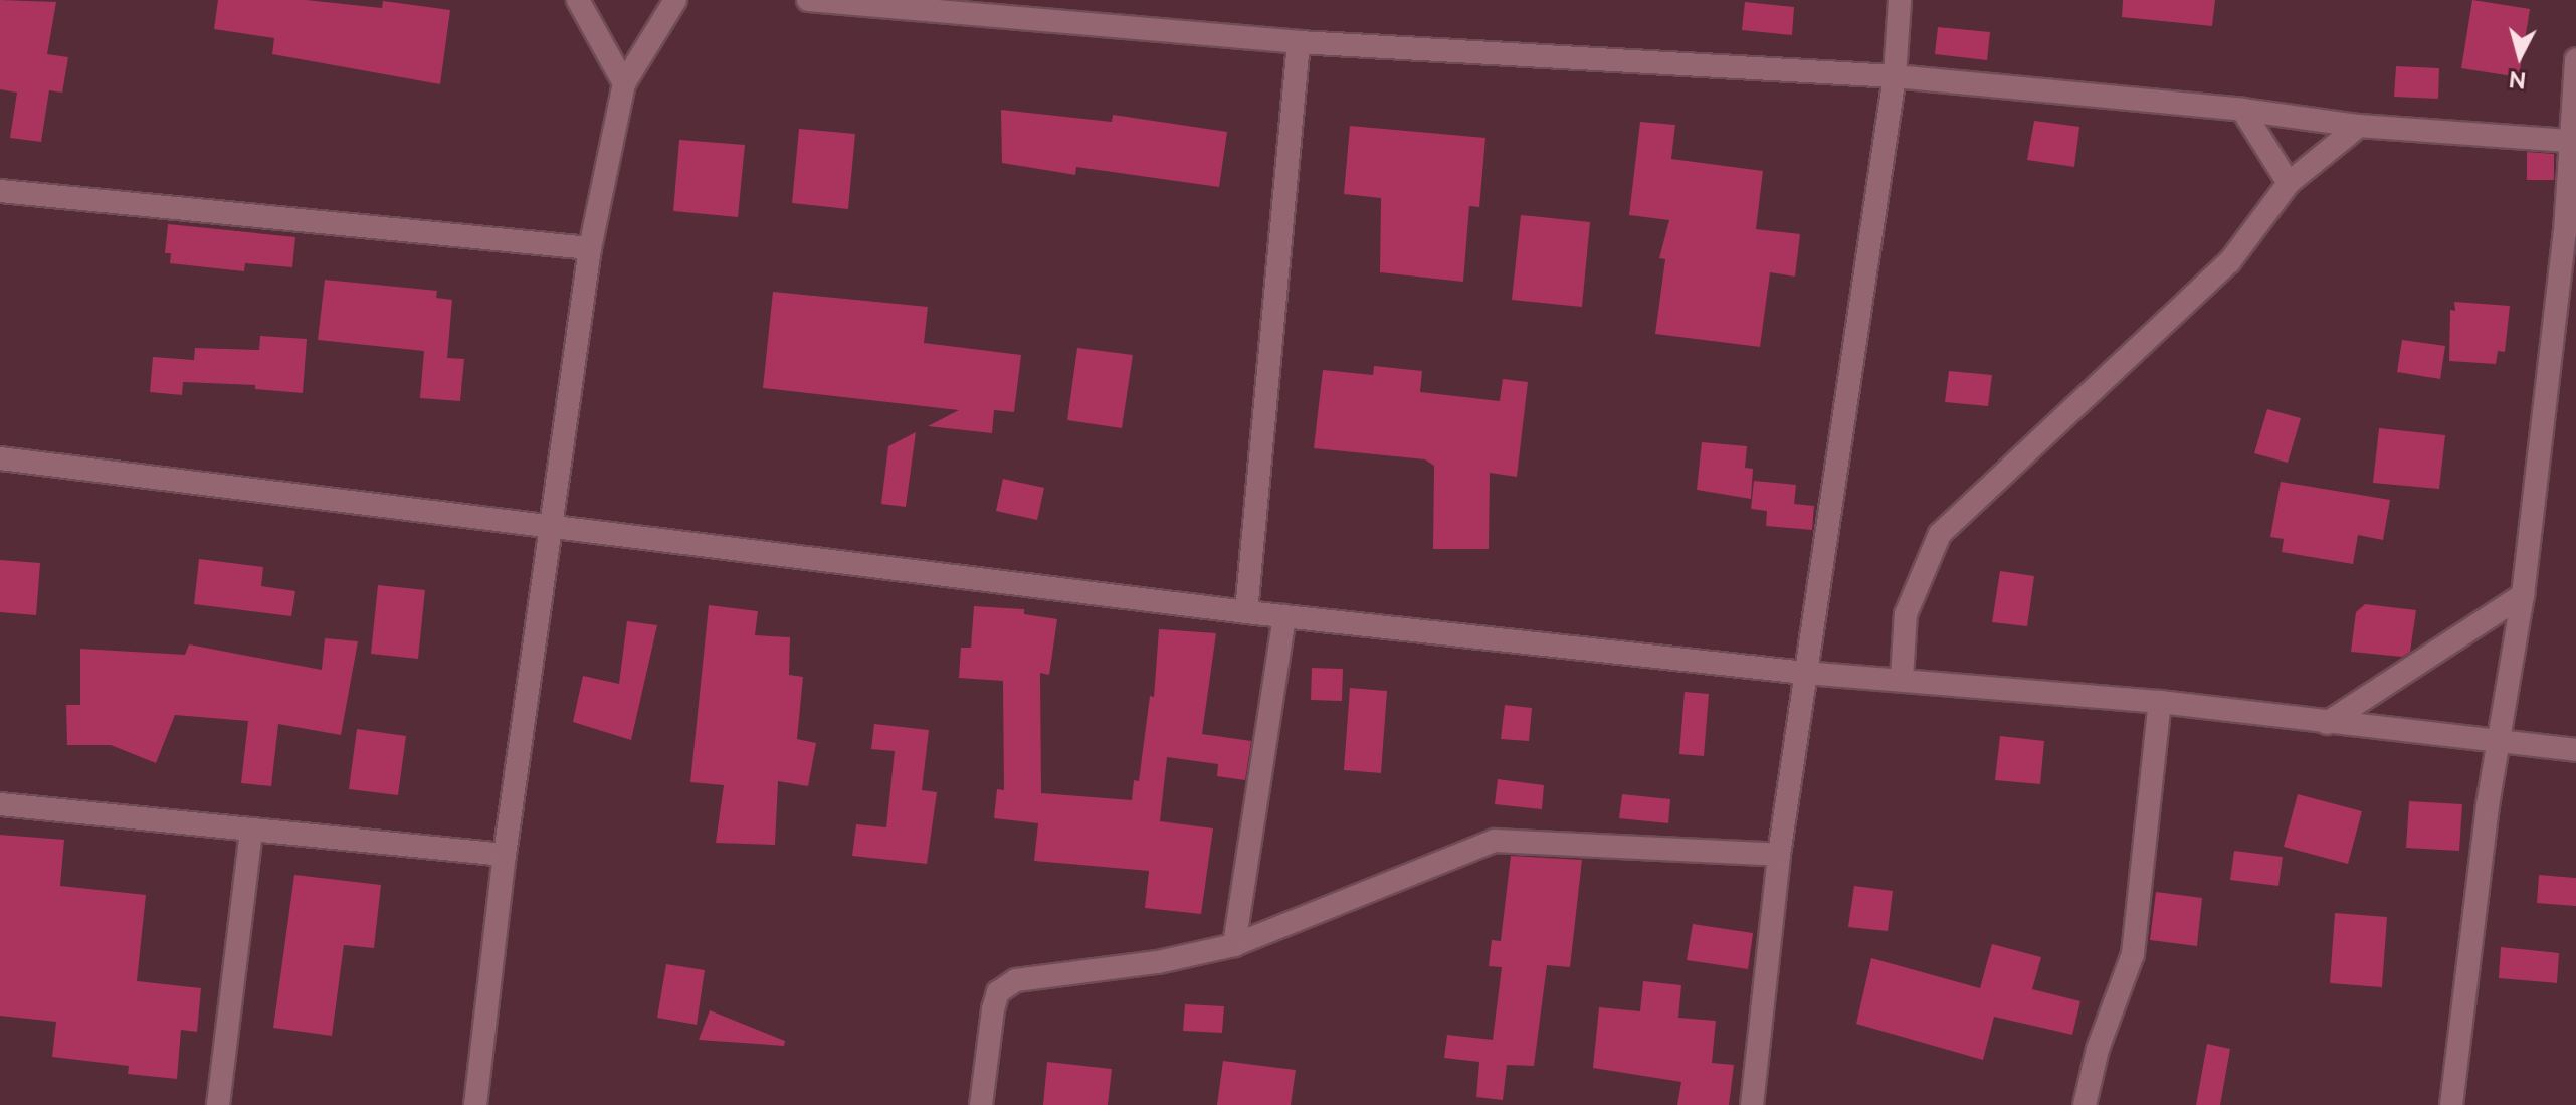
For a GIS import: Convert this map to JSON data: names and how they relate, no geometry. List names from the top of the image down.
{
  "north": "bottom"
}
